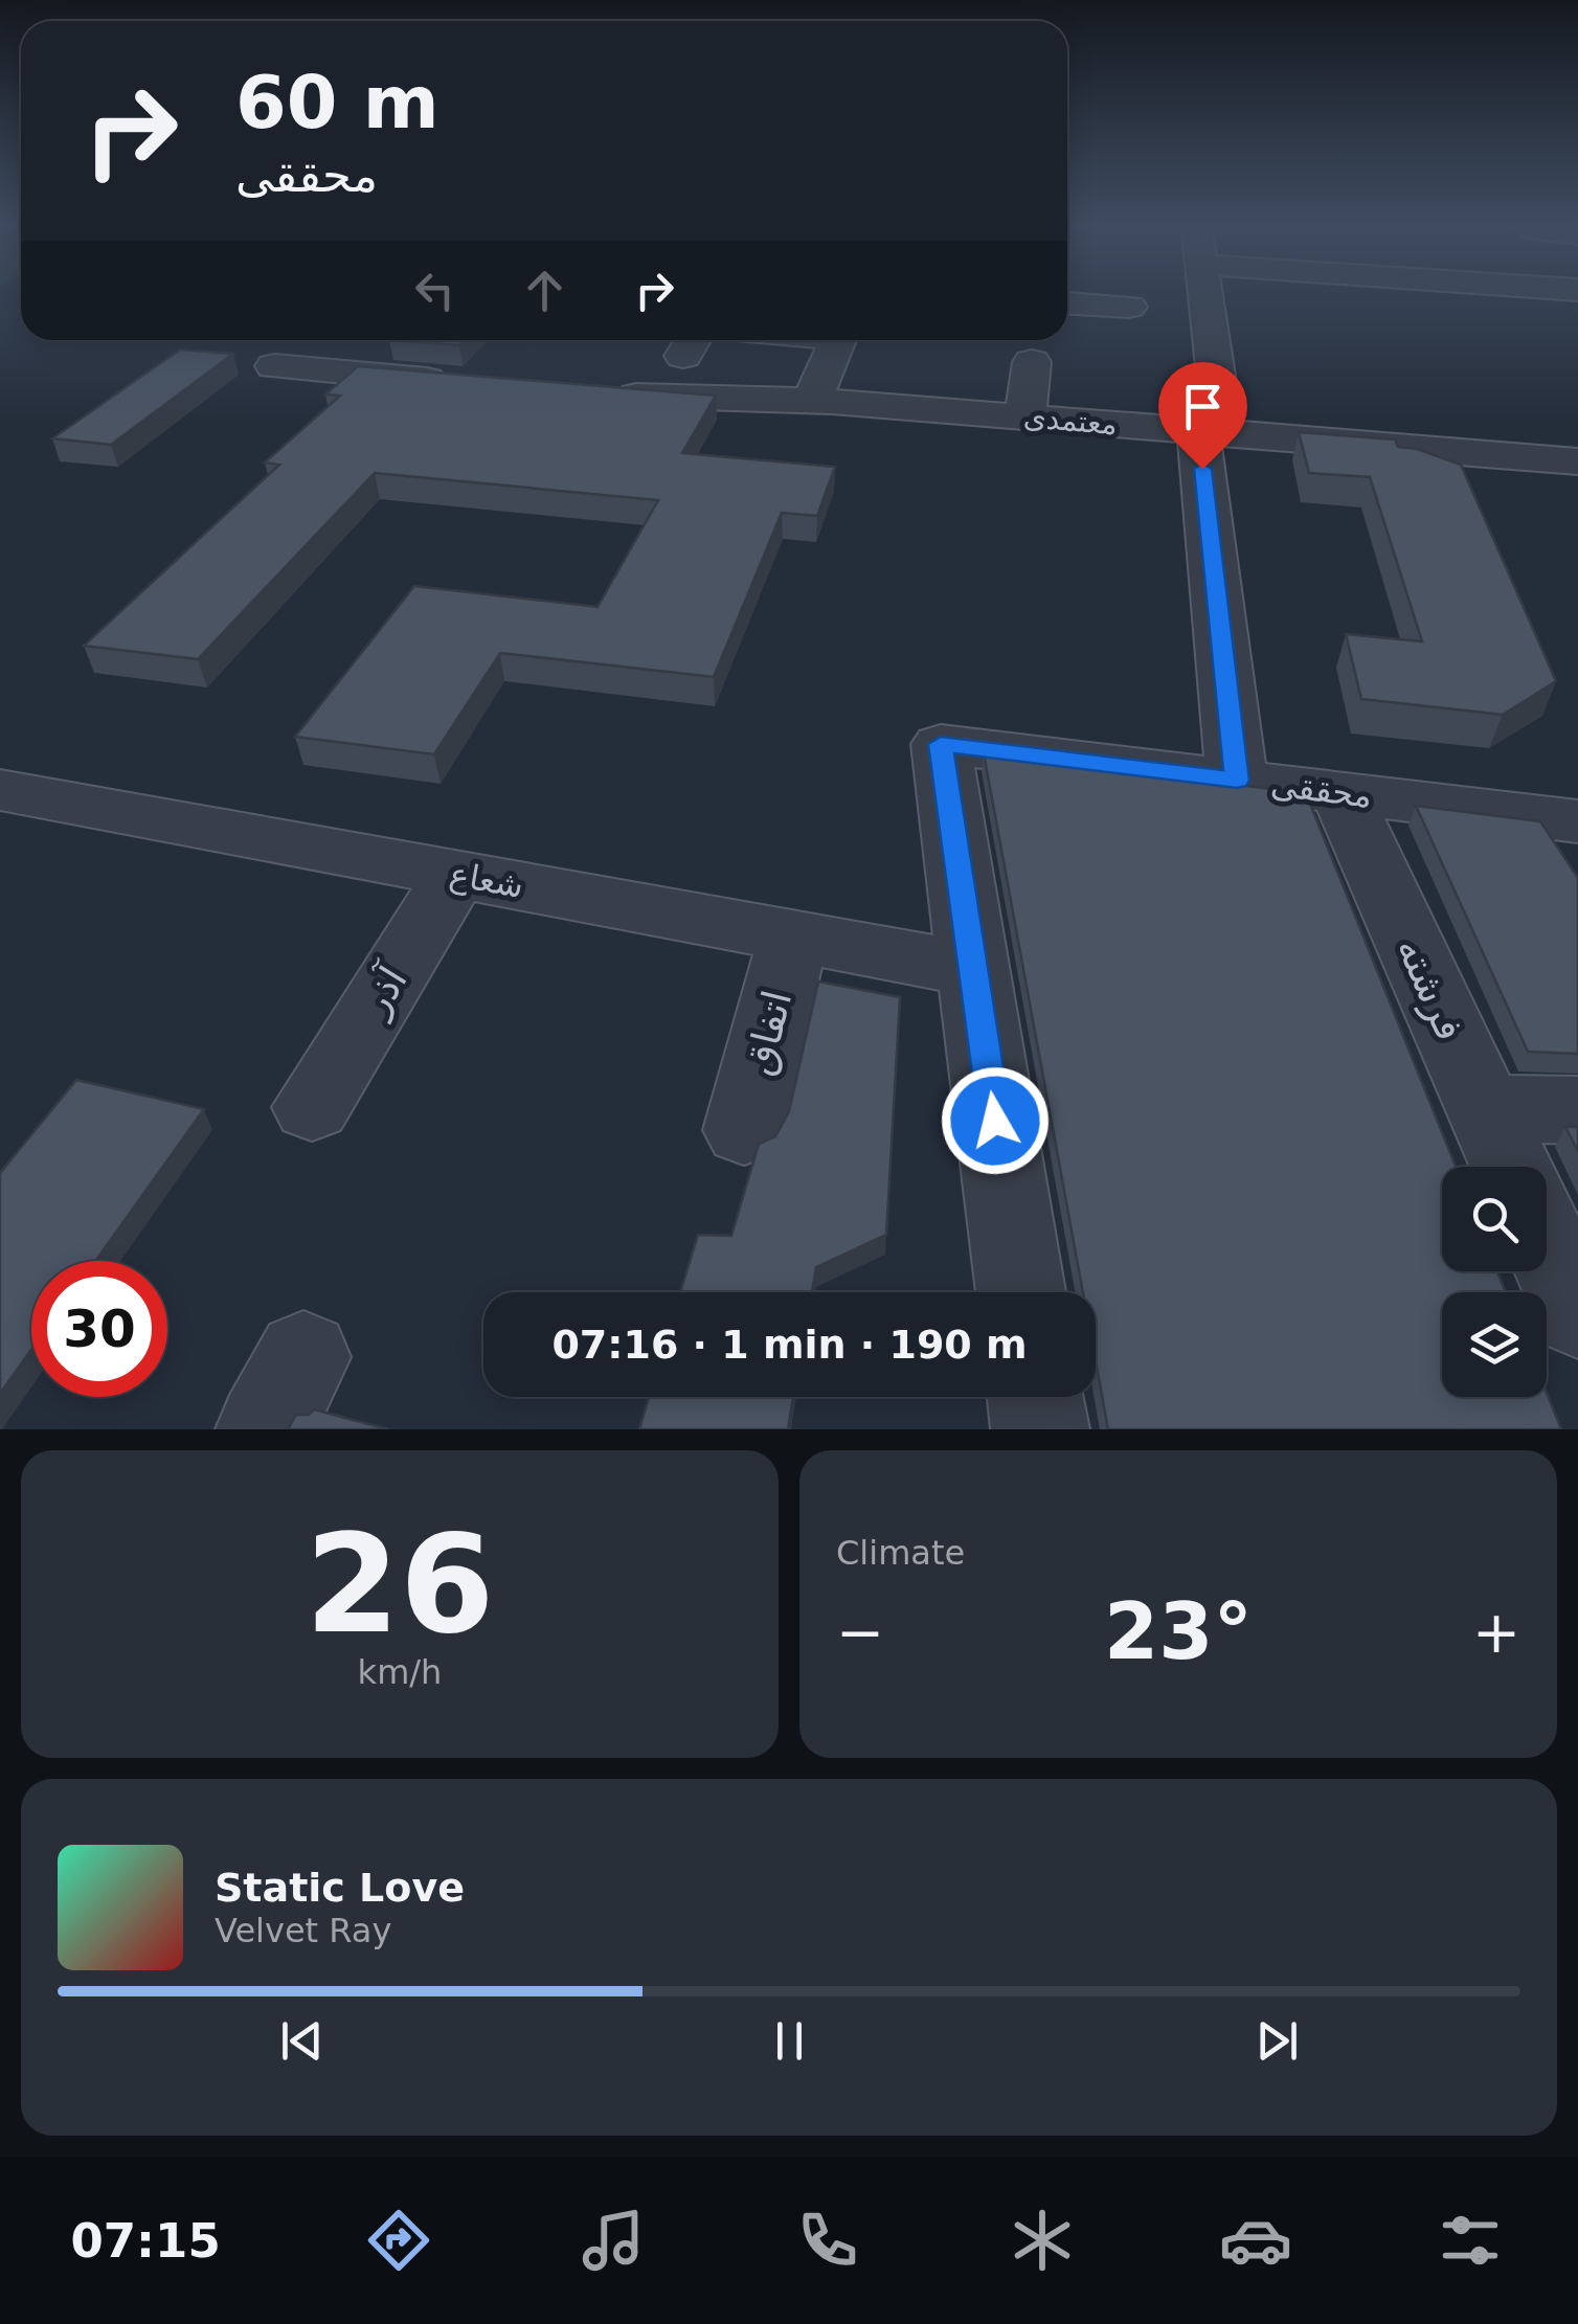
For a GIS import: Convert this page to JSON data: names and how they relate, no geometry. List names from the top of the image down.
{
  "streets": {
    "street": [
      "معتمدی",
      "محققی",
      "شعاع",
      "فرشته",
      "آذر",
      "اتفاق"
    ]
  },
  "crossings": [
    ["محققی", "شعاع"],
    ["محققی", "فرشته"],
    ["شعاع", "آذر"],
    ["شعاع", "اتفاق"]
  ],
  "page": {
    "turn": ["60 m", "محققی"],
    "limit": "30",
    "trip": "07:16 · 1 min · 190 m",
    "tile": [
      ["26", "km/h"],
      "Climate"
    ],
    "heat": ["−", "23°", "+"],
    "song": ["Static Love", "Velvet Ray"],
    "tabs": "07:15"
  }
}
